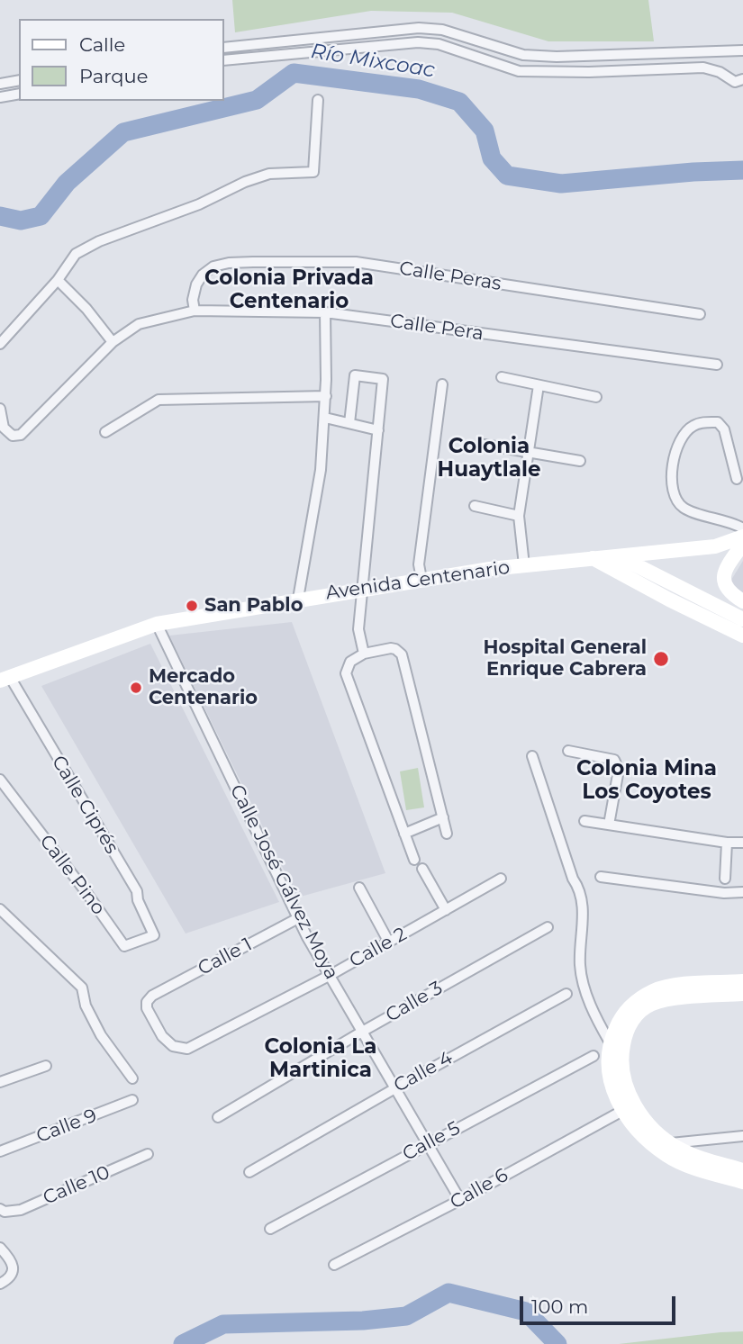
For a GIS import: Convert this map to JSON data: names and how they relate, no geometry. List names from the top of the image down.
{
  "streets": {
    "main road": ["Avenida Centenario"],
    "street": [
      "Calle Peras",
      "Calle Pera",
      "Calle Ciprés",
      "Calle Pino",
      "Calle José Gálvez Moya",
      "Calle 2",
      "Calle 1",
      "Calle 3",
      "Calle 4",
      "Calle 9",
      "Calle 5",
      "Calle 10",
      "Calle 6"
    ]
  },
  "crossings": [
    ["Calle Peras", "Calle Pera"],
    ["Avenida Centenario", "Calle Ciprés"],
    ["Avenida Centenario", "Calle José Gálvez Moya"],
    ["Calle Ciprés", "Calle Pino"],
    ["Calle José Gálvez Moya", "Calle 2"],
    ["Calle José Gálvez Moya", "Calle 1"],
    ["Calle José Gálvez Moya", "Calle 3"],
    ["Calle José Gálvez Moya", "Calle 4"],
    ["Calle José Gálvez Moya", "Calle 5"],
    ["Calle José Gálvez Moya", "Calle 6"],
    ["Calle 2", "Calle 1"]
  ],
  "districts": [
    "Colonia Privada Centenario",
    "Colonia Huaytlale",
    "Colonia Mina Los Coyotes",
    "Colonia La Martinica"
  ],
  "water": ["Río Mixcoac"],
  "places": ["San Pablo", "Hospital General Enrique Cabrera", "Mercado Centenario"],
  "legend": ["Calle", "Parque"],
  "scale_bar": "100 m"
}
